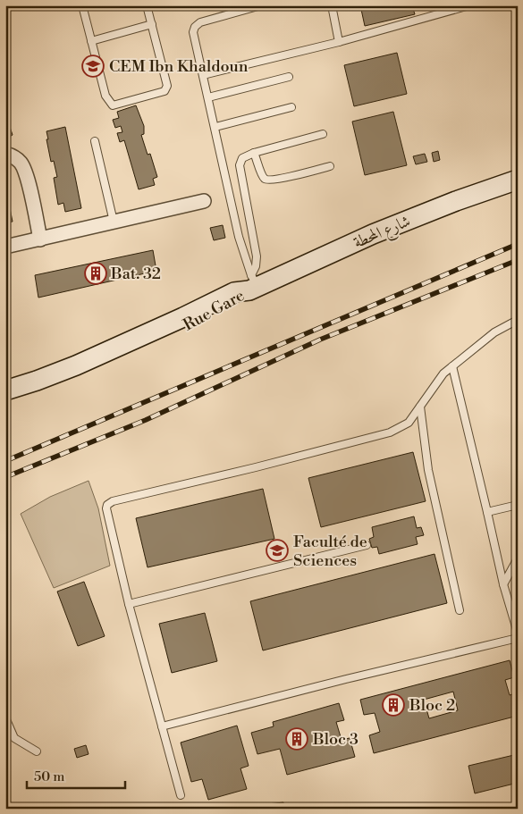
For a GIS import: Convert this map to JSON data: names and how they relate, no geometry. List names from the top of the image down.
{
  "streets": {
    "main road": ["شارع المحطة", "Rue Gare"]
  },
  "crossings": [
    ["شارع المحطة", "Rue Gare"]
  ],
  "places": {
    "school or university": ["CEM Ibn Khaldoun", "Faculté de Sciences"],
    "building": ["Bat. 32", "Bloc 2", "Bloc 3"]
  },
  "scale_bar": "50 m"
}
